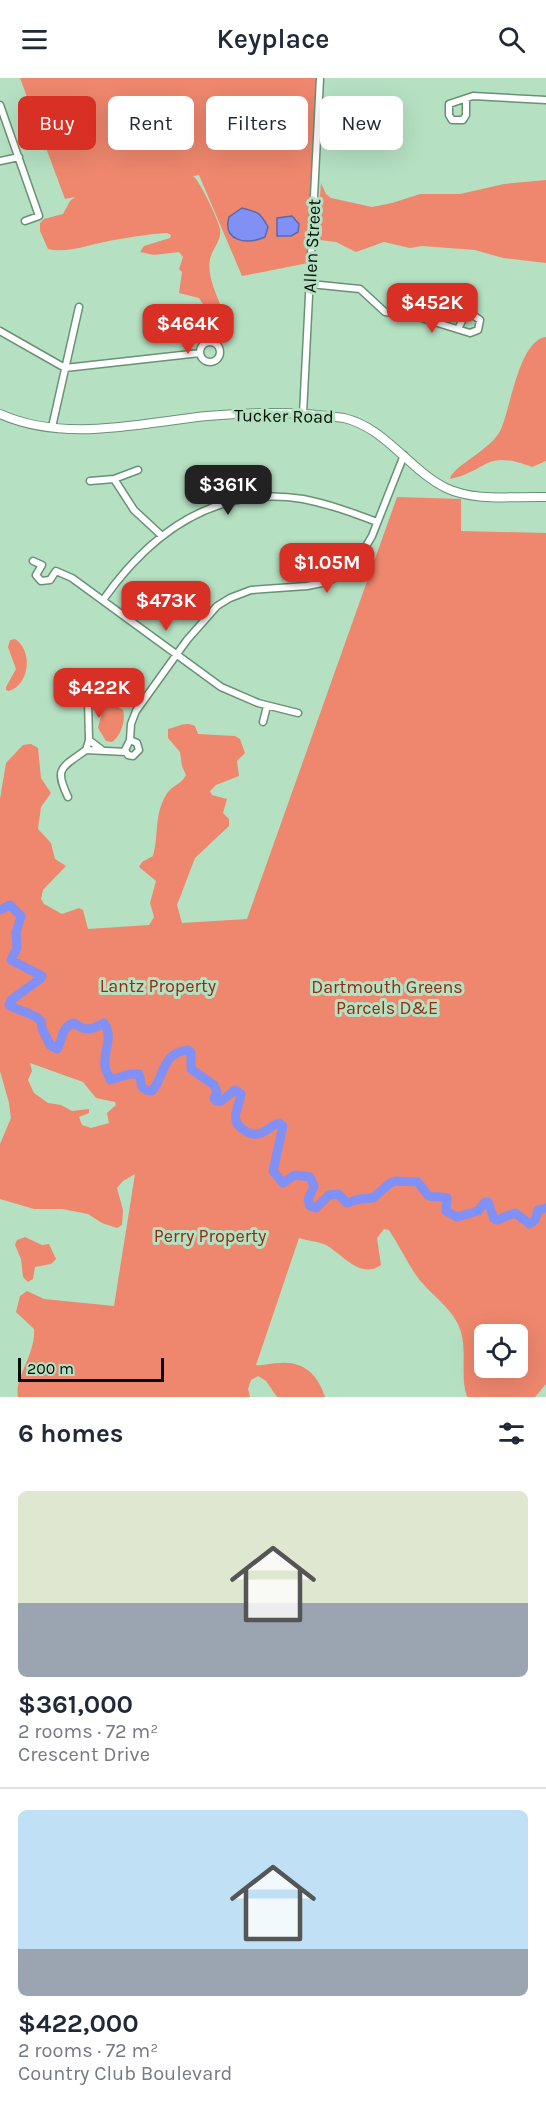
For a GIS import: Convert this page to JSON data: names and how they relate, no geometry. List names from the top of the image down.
{
  "streets": {
    "main road": ["Tucker Road"],
    "street": ["Allen Street"]
  },
  "crossings": [
    ["Allen Street", "Tucker Road"]
  ],
  "parks": ["Lantz Property", "Dartmouth Greens Parcels D&E", "Perry Property"],
  "scale_bar": "200 m",
  "page": {
    "header": "Keyplace",
    "chip": [
      "Buy",
      "Rent",
      "Filters",
      "New"
    ],
    "price": [
      "$452K",
      "$464K",
      "$361K",
      "$1.05M",
      "$473K",
      "$422K"
    ],
    "scale": "200 m",
    "heading": "6 homes",
    "list": [
      {
        "name": "$361,000",
        "note": "2 rooms · 72 m² · Crescent Drive"
      },
      {
        "name": "$422,000",
        "note": "2 rooms · 72 m² · Country Club Boulevard"
      }
    ]
  }
}
